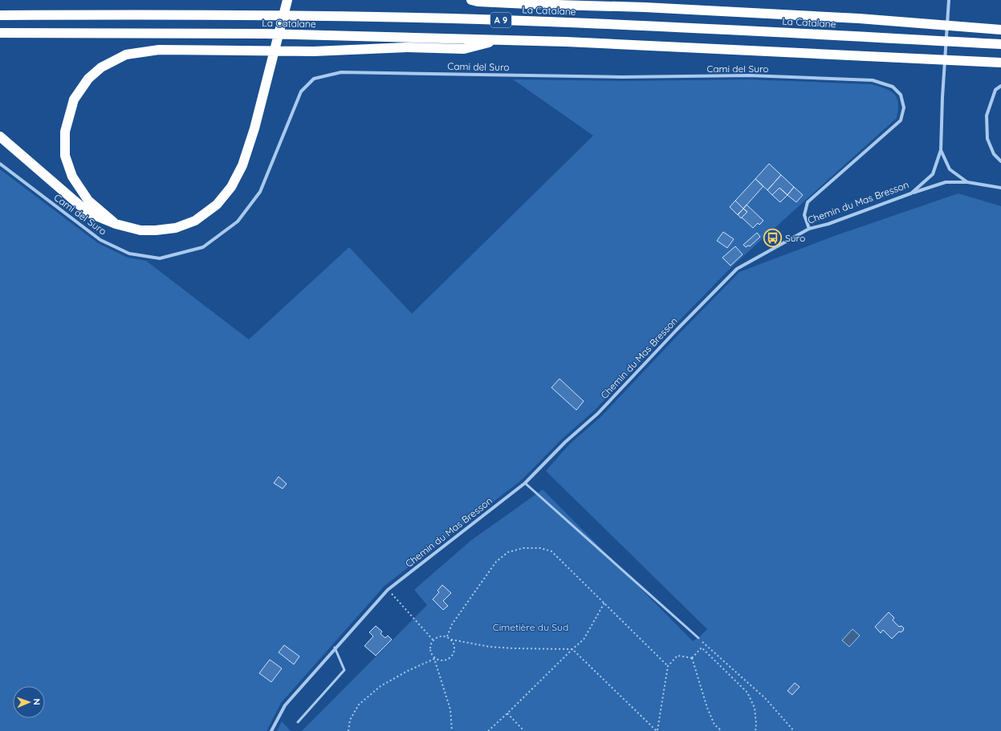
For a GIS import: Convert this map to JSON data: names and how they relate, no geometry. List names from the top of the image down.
{
  "streets": {
    "highway": ["La Catalane", "A 9"],
    "street": ["Cami del Suro", "Chemin du Mas Bresson"]
  },
  "crossings": [
    ["Cami del Suro", "Chemin du Mas Bresson"]
  ],
  "parks": ["Cimetière du Sud"],
  "places": {
    "bus stop": ["Suro"]
  },
  "north": "right"
}
